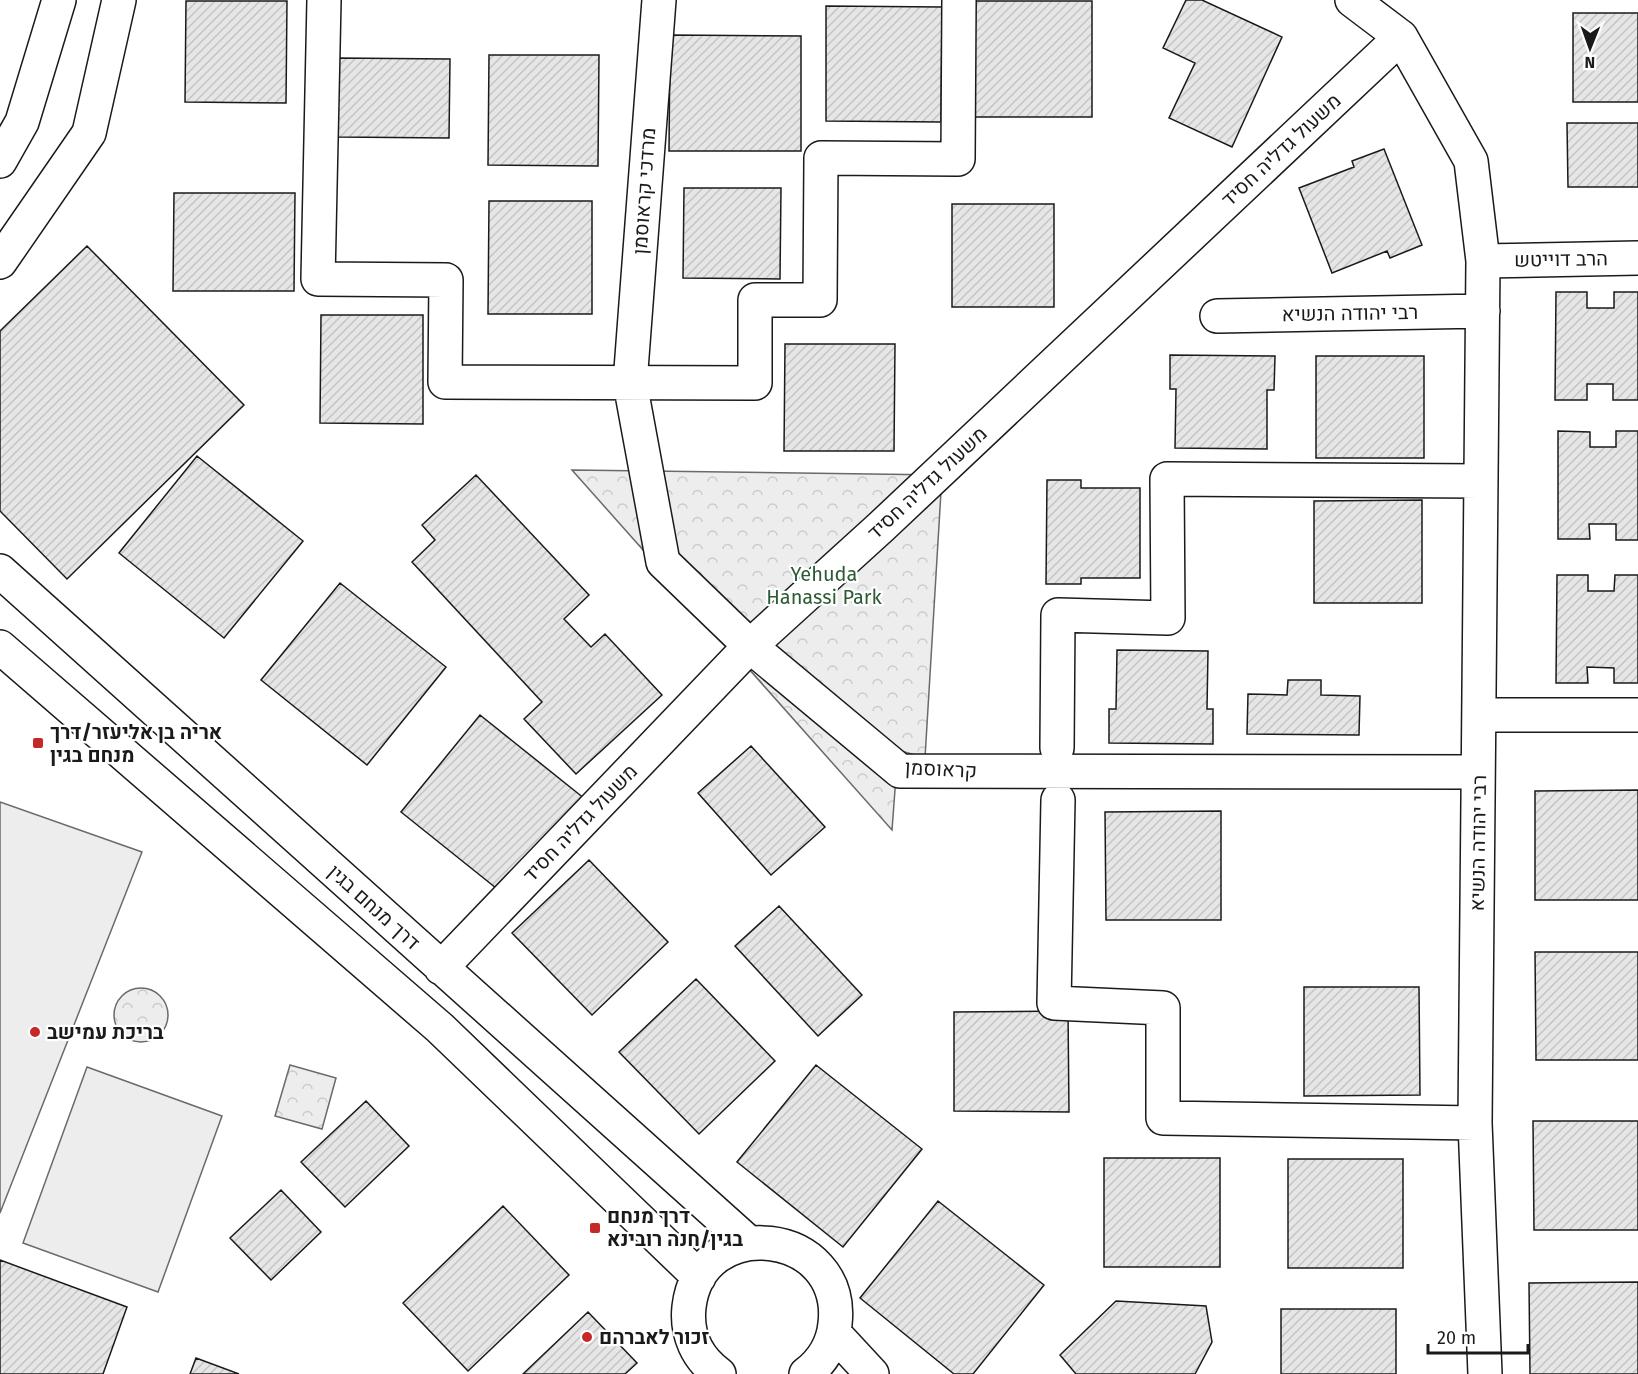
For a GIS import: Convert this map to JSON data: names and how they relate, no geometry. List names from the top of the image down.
{
  "streets": {
    "street": [
      "משעול גדליה חסיד",
      "מרדכי קראוסמן",
      "הרב דוייטש",
      "רבי יהודה הנשיא",
      "קראוסמן",
      "דרך מנחם בגין"
    ]
  },
  "crossings": [
    ["משעול גדליה חסיד", "רבי יהודה הנשיא"],
    ["משעול גדליה חסיד", "קראוסמן"],
    ["משעול גדליה חסיד", "דרך מנחם בגין"],
    ["מרדכי קראוסמן", "קראוסמן"],
    ["הרב דוייטש", "רבי יהודה הנשיא"],
    ["רבי יהודה הנשיא", "קראוסמן"]
  ],
  "parks": ["Yehuda Hanassi Park"],
  "places": {
    "transit": ["אריה בן אליעזר/דרך מנחם בגין", "דרך מנחם בגין/חנה רובינא"],
    "other": ["בריכת עמישב", "זכור לאברהם"]
  },
  "scale_bar": "20 m",
  "north": "bottom"
}
